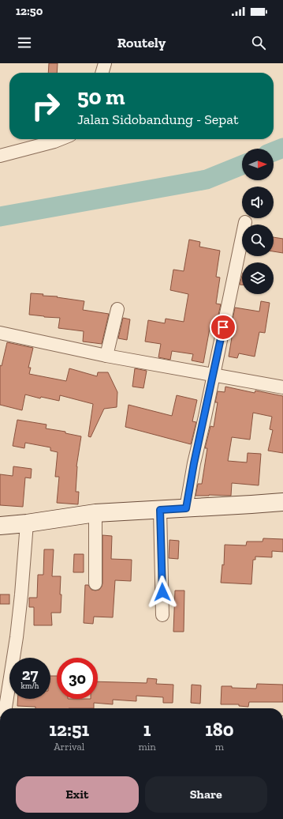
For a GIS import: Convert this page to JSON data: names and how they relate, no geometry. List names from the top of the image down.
{
  "north": "right",
  "page": {
    "status": "12:50",
    "header": "Routely",
    "turn": ["50 m", "Jalan Sidobandung - Sepat"],
    "speed": "27 km/h",
    "limit": "30",
    "eta": [
      "12:51",
      "Arrival",
      "1",
      "min",
      "180",
      "m"
    ],
    "buttons": ["Exit", "Share"]
  }
}
